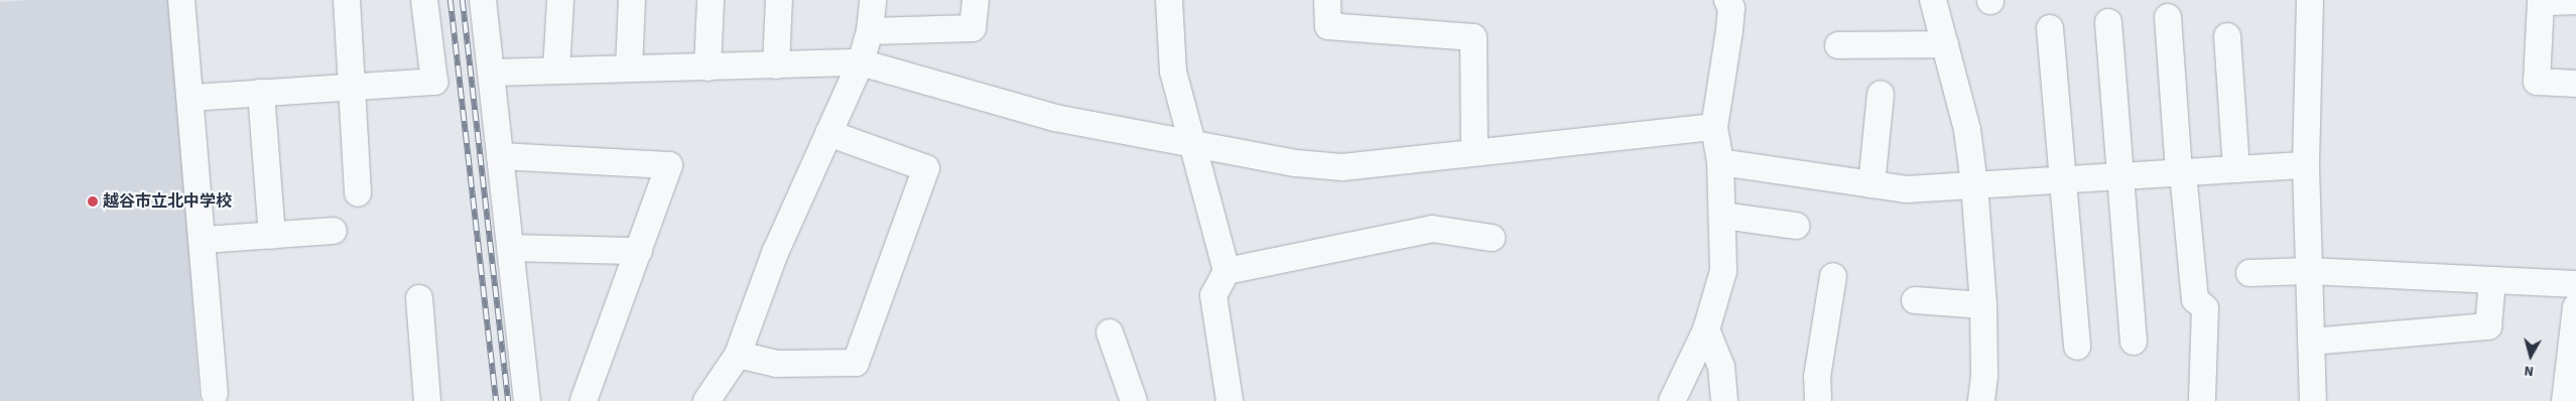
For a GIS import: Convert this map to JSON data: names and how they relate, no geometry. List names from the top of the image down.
{
  "places": ["越谷市立北中学校"],
  "north": "bottom"
}
